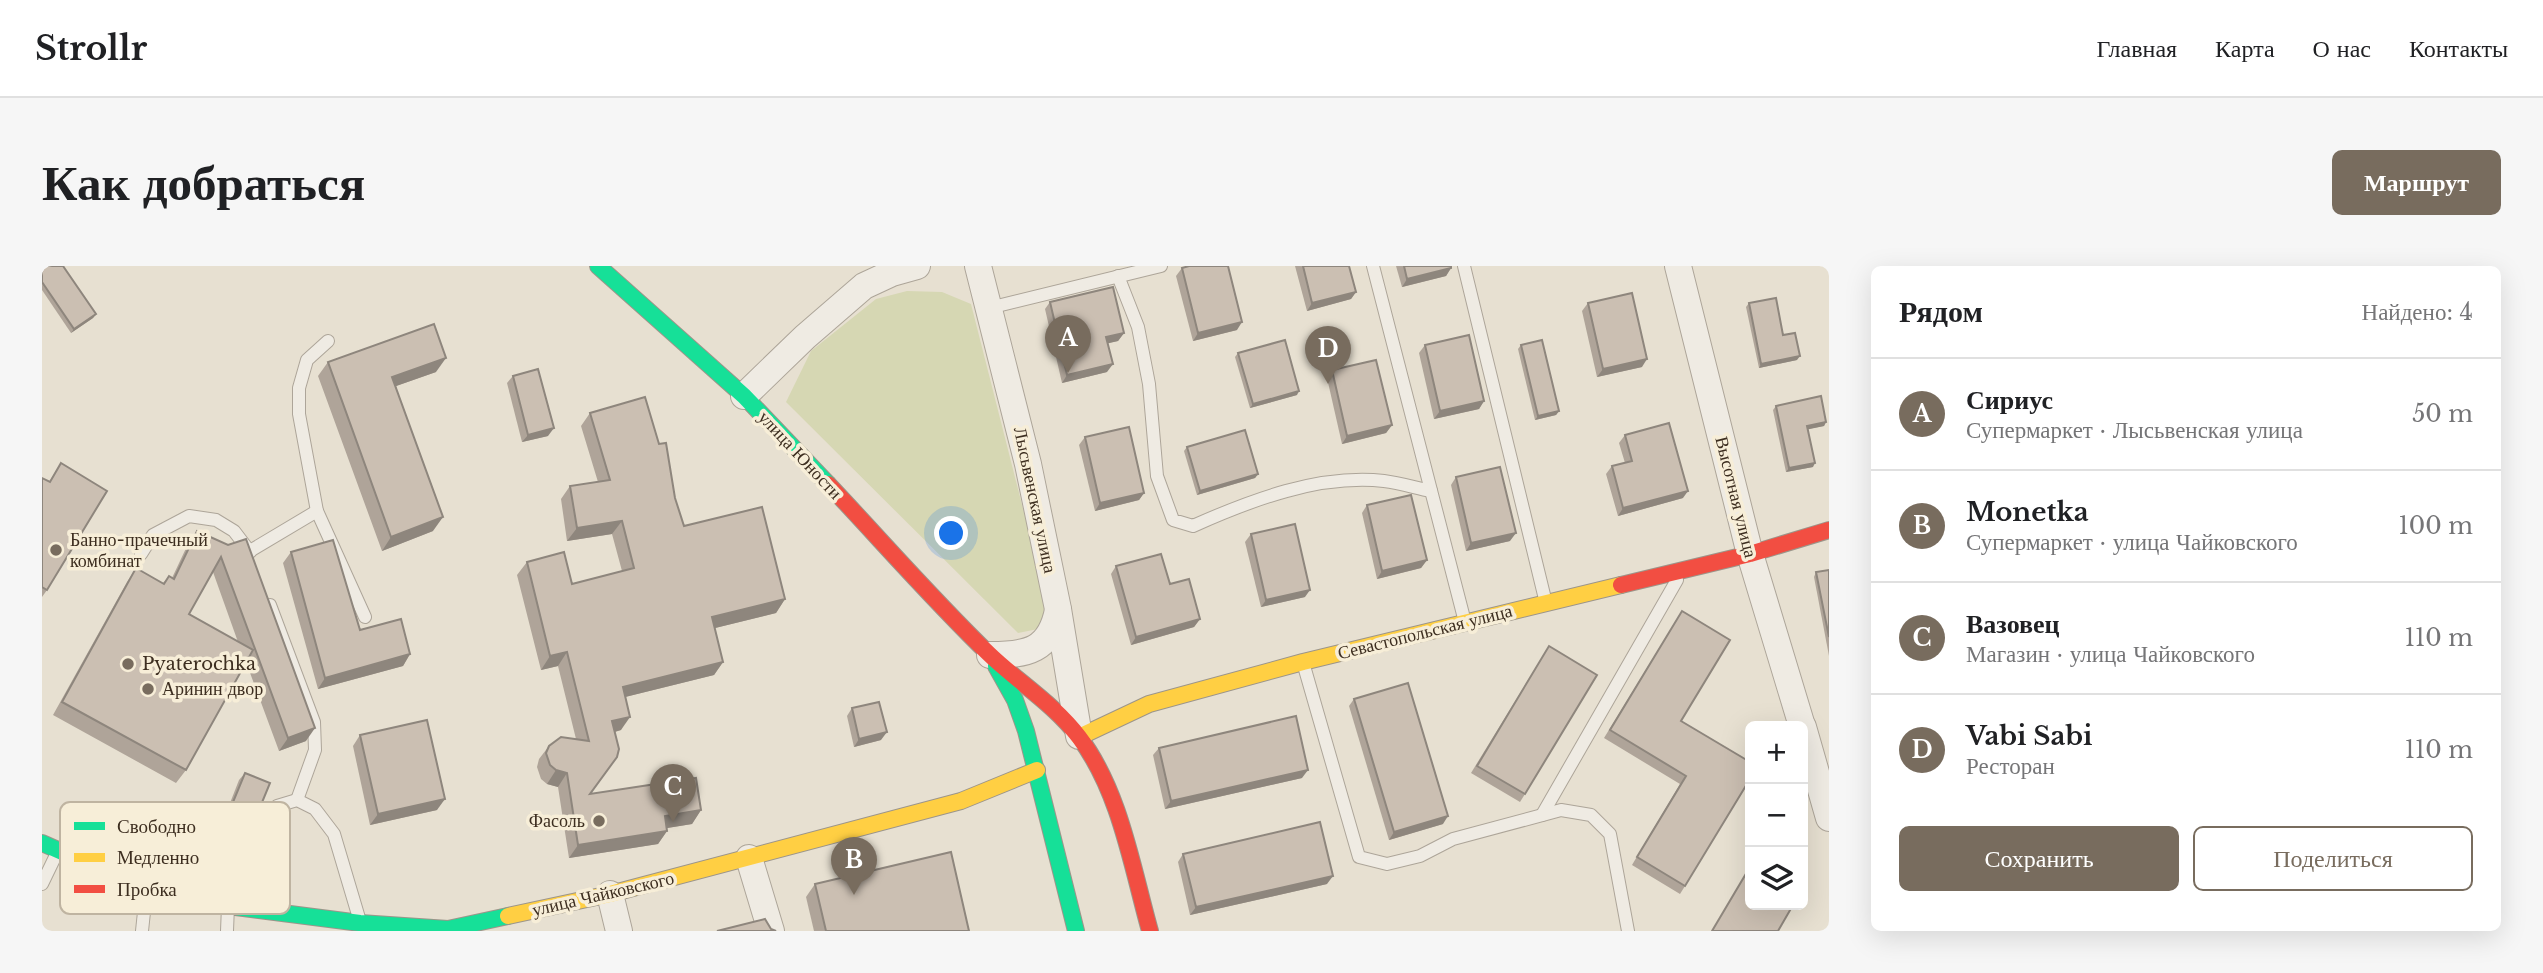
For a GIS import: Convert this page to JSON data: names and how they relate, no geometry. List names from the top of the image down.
{
  "streets": {
    "street": [
      "улица Юности",
      "Высотная улица",
      "Лысьвенская улица",
      "Севастопольская улица",
      "улица Чайковского"
    ]
  },
  "crossings": [
    ["улица Юности", "Лысьвенская улица"],
    ["Высотная улица", "Севастопольская улица"],
    ["Лысьвенская улица", "Севастопольская улица"]
  ],
  "places": [
    "Банно-прачечный комбинат",
    "Pyaterochka",
    "Аринин двор",
    "Фасоль"
  ],
  "legend": ["Свободно", "Медленно", "Пробка"],
  "page": {
    "header": "Strollr",
    "nav": [
      "Главная",
      "Карта",
      "О нас",
      "Контакты"
    ],
    "buttons": [
      "Маршрут",
      ["Сохранить", "Поделиться"]
    ],
    "title": "Как добраться",
    "heading": ["Рядом", "Найдено: 4"],
    "pins": [
      "A",
      "D",
      "C",
      "B"
    ],
    "list": [
      {
        "mark": "A",
        "name": "Сириус",
        "note": "Супермаркет · Лысьвенская улица",
        "value": "50 m"
      },
      {
        "mark": "B",
        "name": "Monetka",
        "note": "Супермаркет · улица Чайковского",
        "value": "100 m"
      },
      {
        "mark": "C",
        "name": "Вазовец",
        "note": "Магазин · улица Чайковского",
        "value": "110 m"
      },
      {
        "mark": "D",
        "name": "Vabi Sabi",
        "note": "Ресторан",
        "value": "110 m"
      }
    ],
    "map_buttons": ["+", "−"]
  }
}
